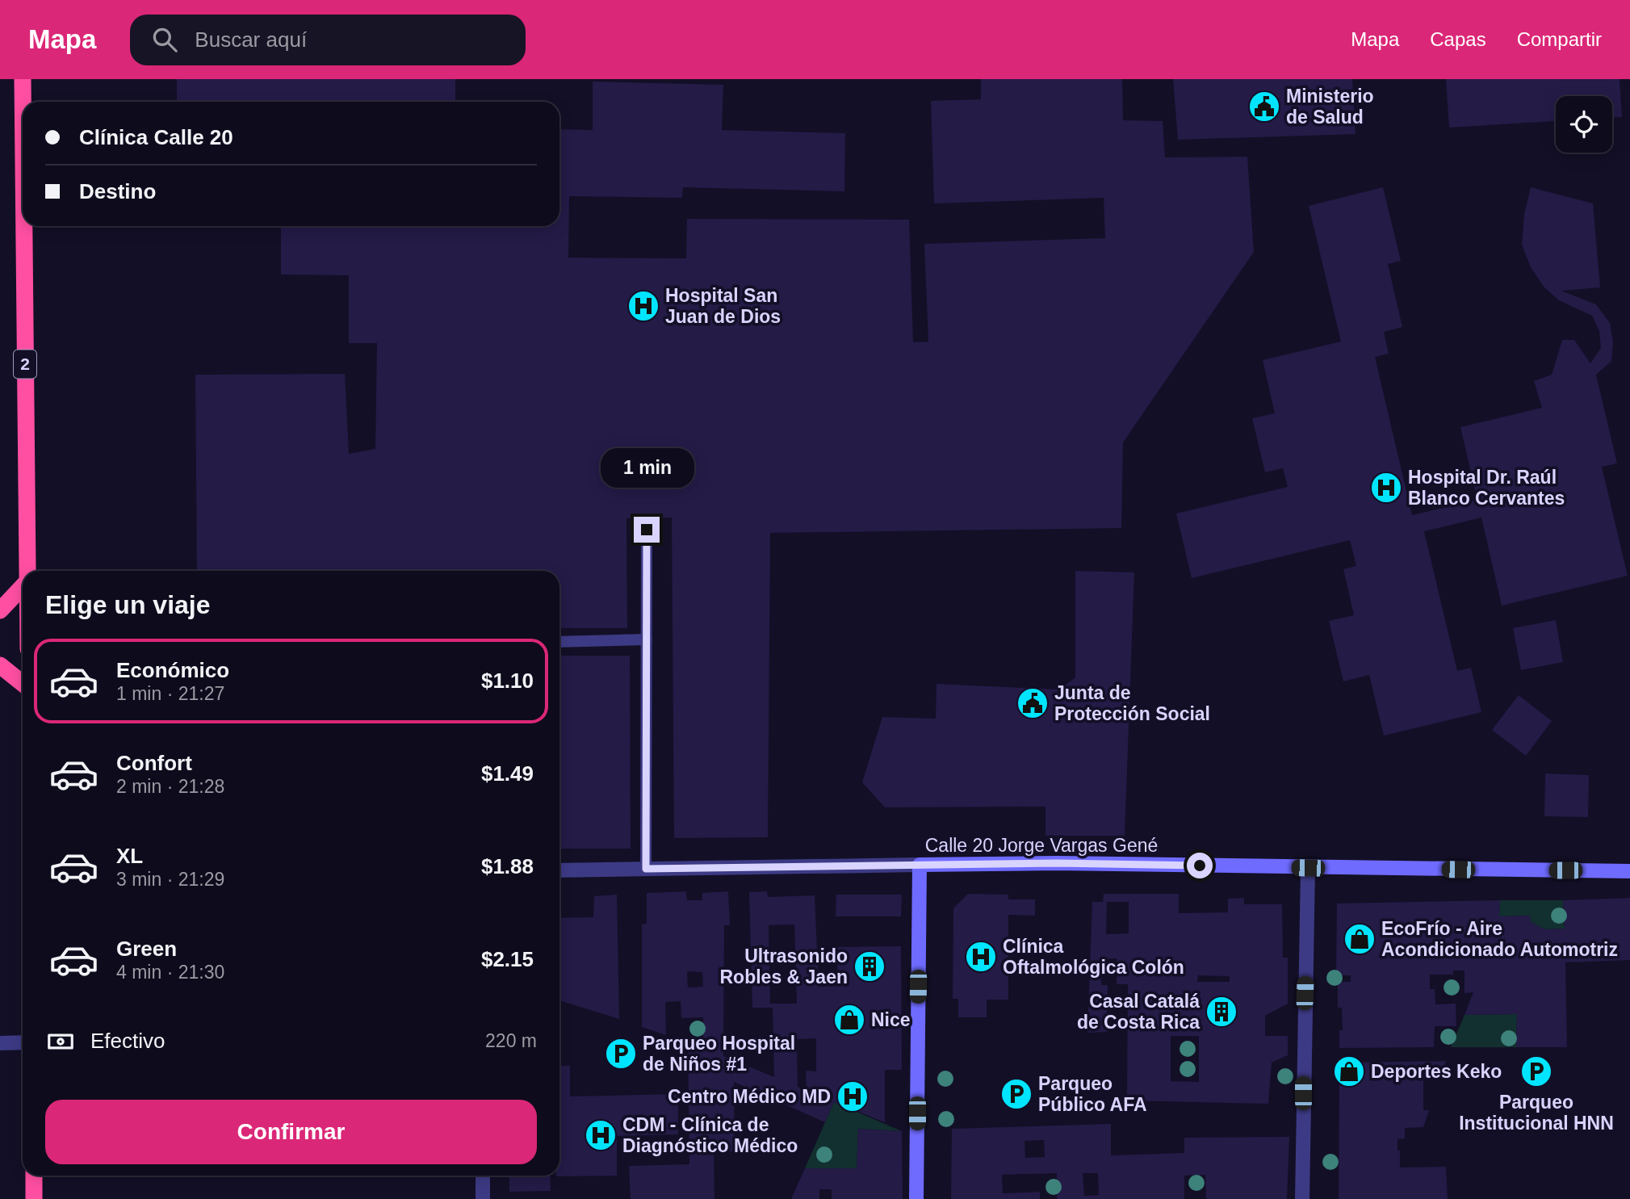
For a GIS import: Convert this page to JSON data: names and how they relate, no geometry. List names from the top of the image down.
{
  "streets": {
    "highway": ["2"],
    "street": ["Calle 20 Jorge Vargas Gené"]
  },
  "places": {
    "public building": ["Ministerio de Salud", "Junta de Protección Social"],
    "hospital": [
      "Hospital San Juan de Dios",
      "Hospital Dr. Raúl Blanco Cervantes",
      "Clínica Oftalmológica Colón",
      "Centro Médico MD",
      "CDM - Clínica de Diagnóstico Médico"
    ],
    "shop": ["EcoFrío - Aire Acondicionado Automotriz", "Nice", "Deportes Keko"],
    "building": ["Ultrasonido Robles & Jaen", "Casal Catalá de Costa Rica"],
    "parking": ["Parqueo Hospital de Niños #1", "Parqueo Institucional HNN", "Parqueo Público AFA"]
  },
  "page": {
    "header": "Mapa",
    "search": "Buscar aquí",
    "nav": ["Mapa", "Capas", "Compartir"],
    "banner": ["Clínica Calle 20", "Destino"],
    "bubble": "1 min",
    "heading": "Elige un viaje",
    "list": [
      {
        "name": "Económico",
        "note": "1 min · 21:27",
        "value": "$1.10"
      },
      {
        "name": "Confort",
        "note": "2 min · 21:28",
        "value": "$1.49"
      },
      {
        "name": "XL",
        "note": "3 min · 21:29",
        "value": "$1.88"
      },
      {
        "name": "Green",
        "note": "4 min · 21:30",
        "value": "$2.15"
      }
    ],
    "pay": ["Efectivo", "220 m"],
    "buttons": "Confirmar"
  }
}
